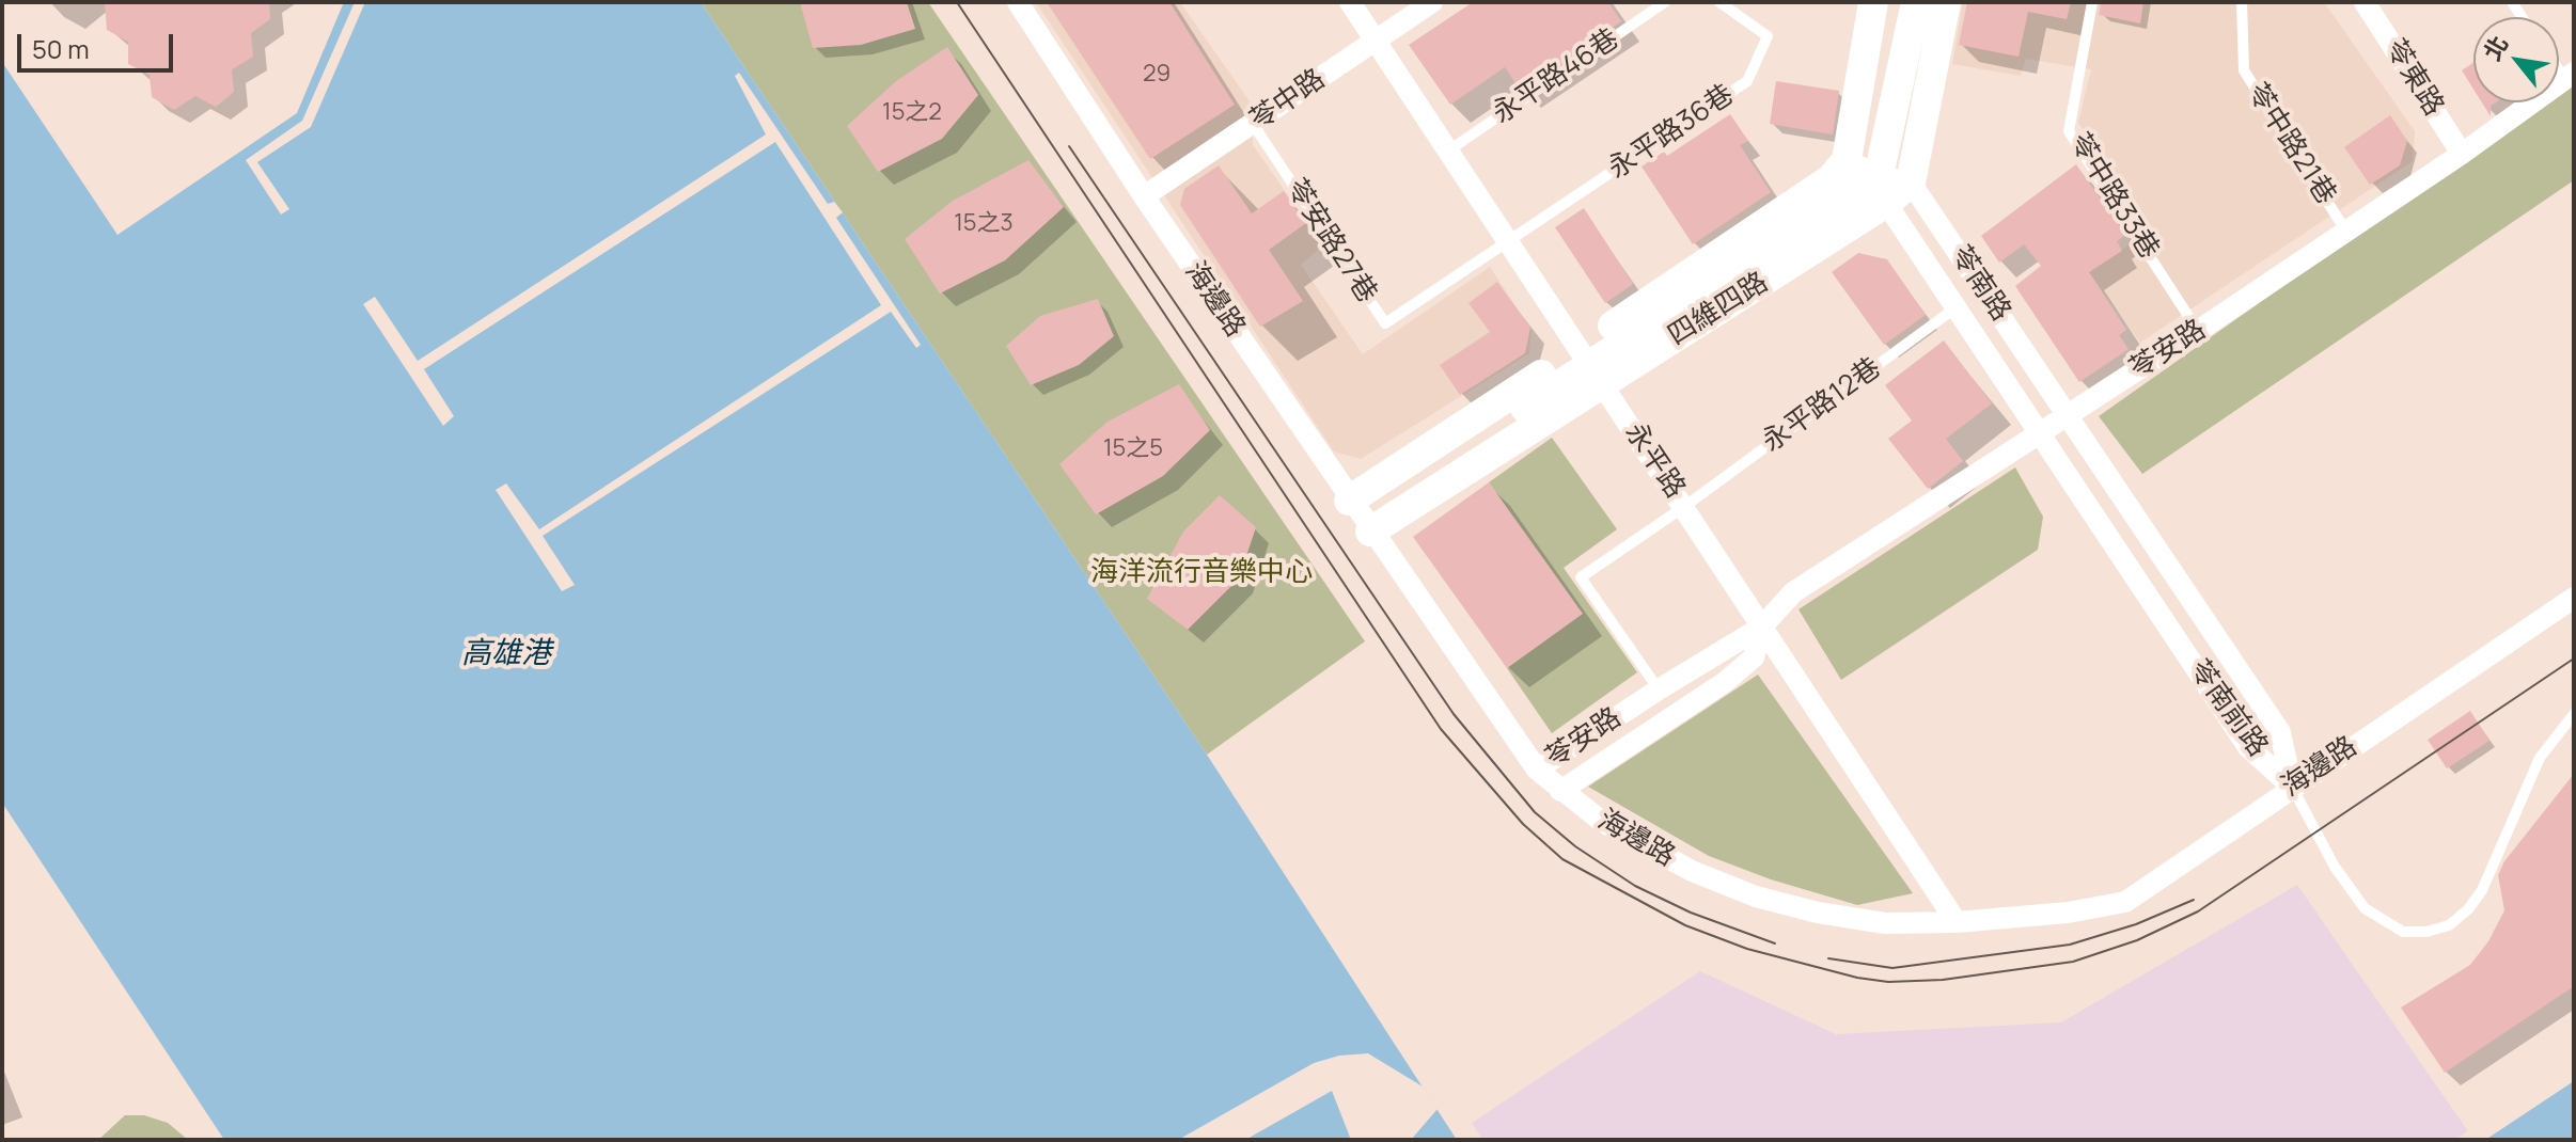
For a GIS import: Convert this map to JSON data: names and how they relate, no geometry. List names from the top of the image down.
{
  "streets": {
    "street": [
      "苓東路",
      "苓中路",
      "苓南路",
      "海邊路",
      "四維四路",
      "苓安路",
      "永平路",
      "苓南前路"
    ],
    "lane": [
      "永平路46巷",
      "永平路36巷",
      "苓中路21巷",
      "苓中路33巷",
      "苓安路27巷",
      "永平路12巷"
    ]
  },
  "crossings": [
    ["永平路46巷", "永平路"],
    ["苓東路", "苓安路"],
    ["苓中路", "苓安路27巷"],
    ["苓中路", "海邊路"],
    ["苓中路", "永平路"],
    ["永平路36巷", "苓安路27巷"],
    ["永平路36巷", "永平路"],
    ["苓中路21巷", "苓安路"],
    ["苓中路33巷", "苓安路"],
    ["苓安路27巷", "永平路"],
    ["苓南路", "四維四路"],
    ["苓南路", "苓安路"],
    ["苓南路", "永平路12巷"],
    ["苓南路", "苓南前路"],
    ["海邊路", "四維四路"],
    ["海邊路", "苓安路"],
    ["海邊路", "永平路"],
    ["海邊路", "苓南前路"],
    ["四維四路", "永平路"],
    ["苓安路", "永平路12巷"],
    ["苓安路", "永平路"],
    ["苓安路", "苓南前路"],
    ["永平路12巷", "永平路"]
  ],
  "water": ["高雄港"],
  "parks": ["海洋流行音樂中心"],
  "house_numbers": [
    "29",
    "15之2",
    "15之3",
    "15之5"
  ],
  "scale_bar": "50 m",
  "north": "top left"
}
